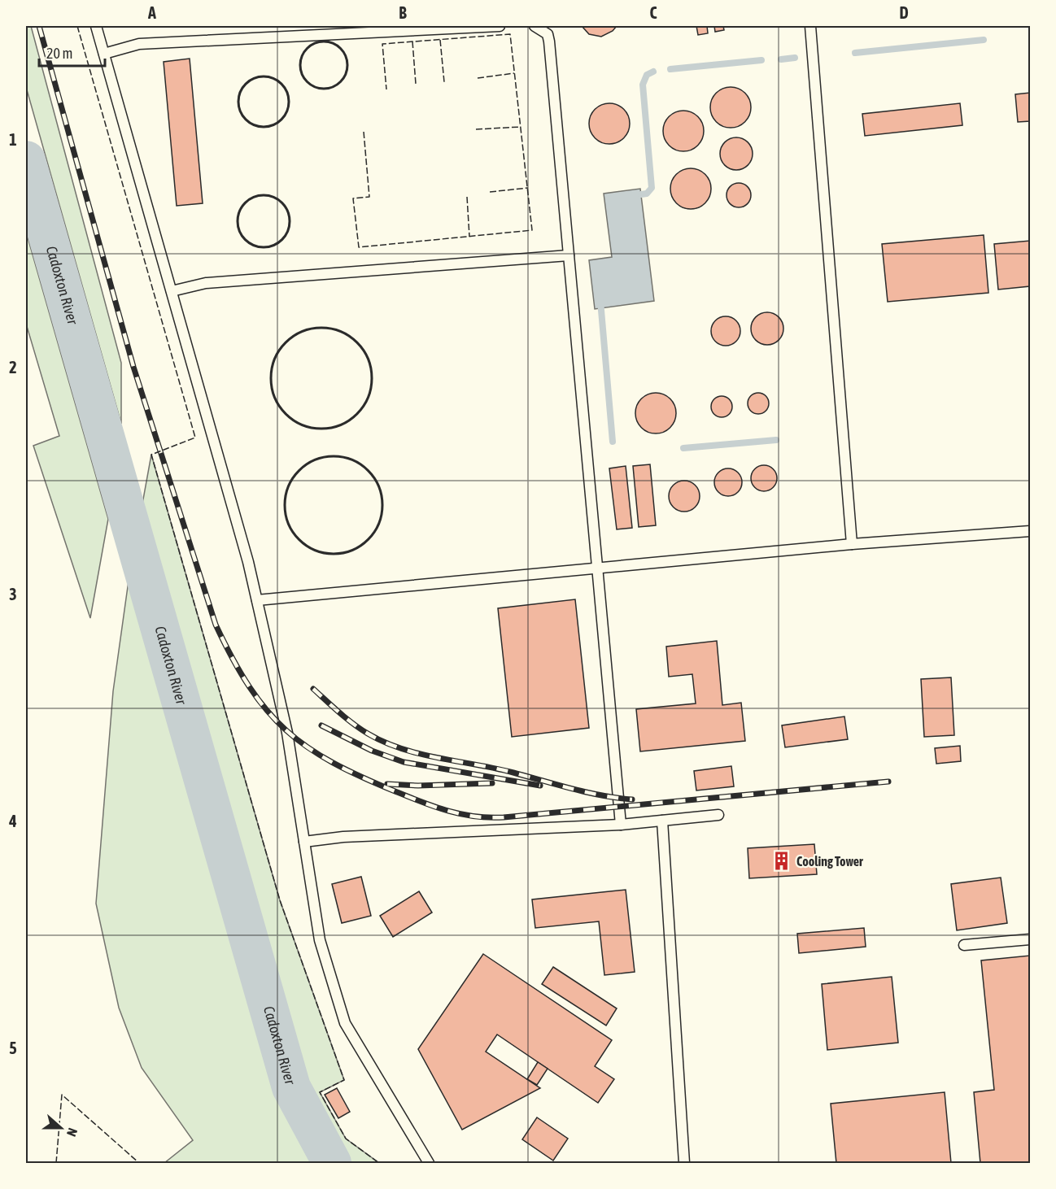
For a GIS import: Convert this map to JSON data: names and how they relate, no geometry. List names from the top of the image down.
{
  "water": ["Cadoxton River"],
  "places": {
    "building": ["Cooling Tower"]
  },
  "scale_bar": "20 m",
  "north": "right",
  "grid": {
    "columns": [
      "A",
      "B",
      "C",
      "D"
    ],
    "rows": [
      "1",
      "2",
      "3",
      "4",
      "5"
    ]
  }
}
